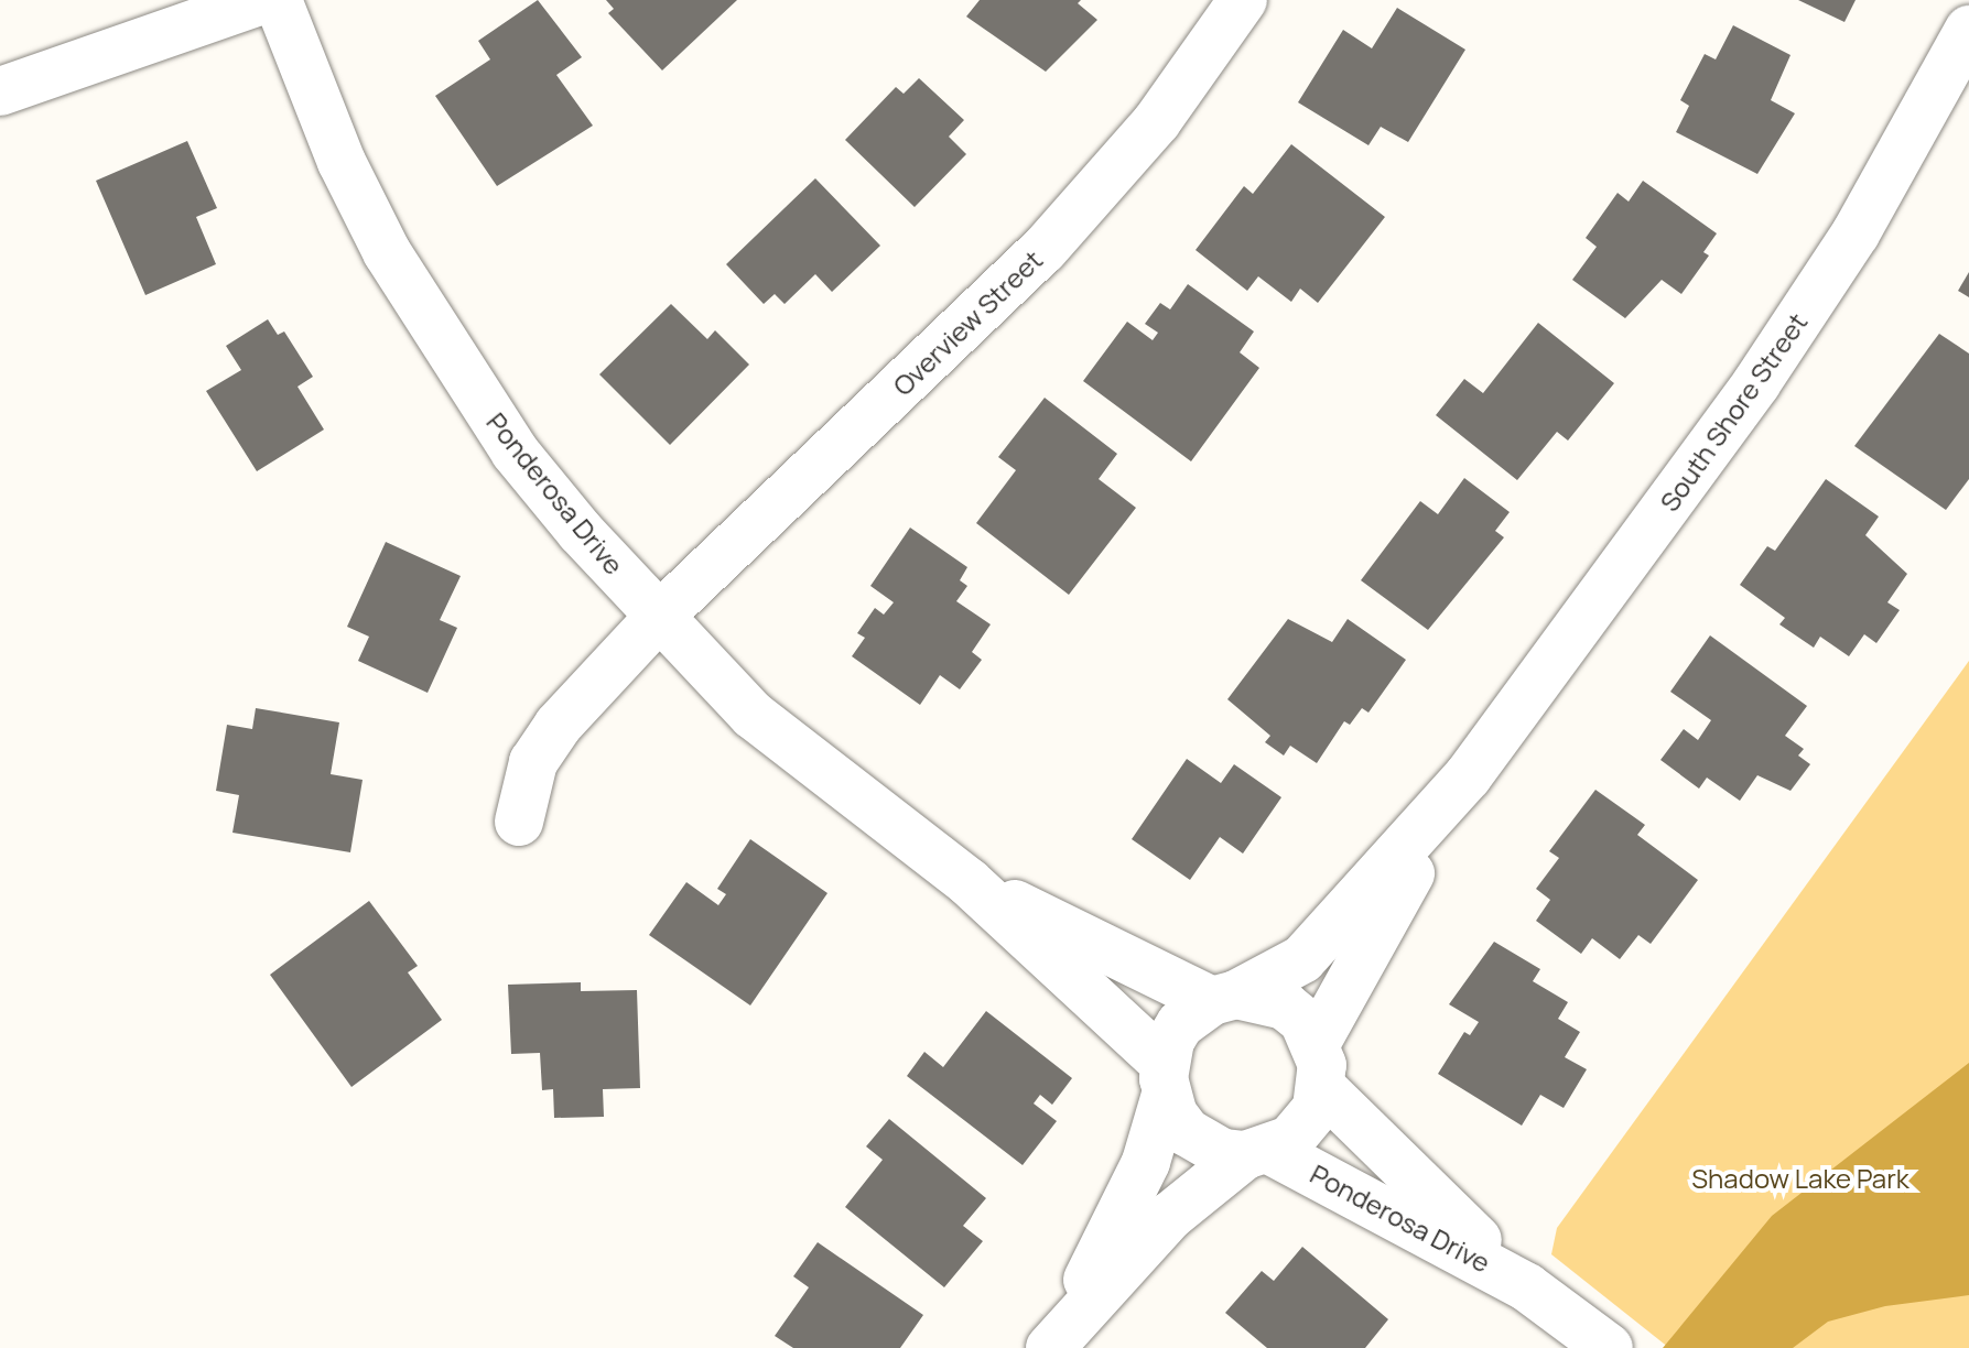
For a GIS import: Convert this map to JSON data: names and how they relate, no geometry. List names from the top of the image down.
{
  "streets": {
    "street": ["Overview Street", "South Shore Street", "Ponderosa Drive"]
  },
  "crossings": [
    ["Overview Street", "Ponderosa Drive"],
    ["South Shore Street", "Ponderosa Drive"]
  ],
  "parks": ["Shadow Lake Park"]
}
